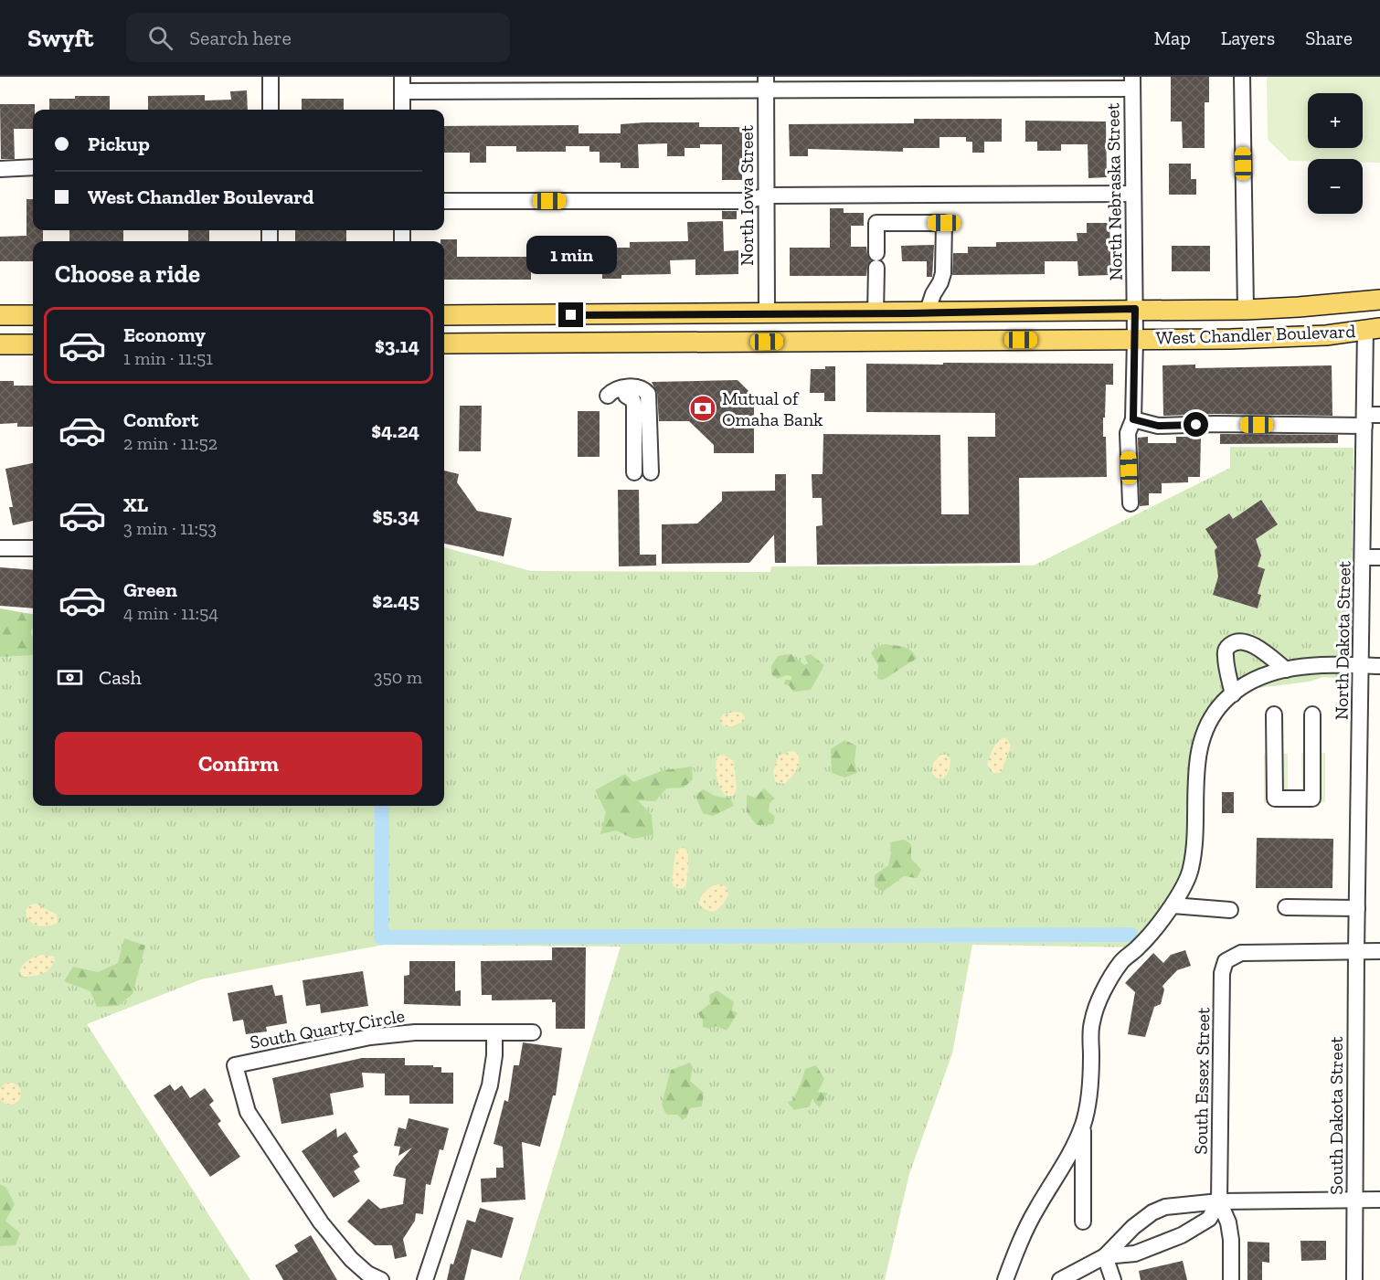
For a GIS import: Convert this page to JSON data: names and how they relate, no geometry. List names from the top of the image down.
{
  "streets": {
    "main road": ["West Chandler Boulevard"],
    "street": [
      "North Nebraska Street",
      "North Iowa Street",
      "North Dakota Street",
      "South Quarty Circle",
      "South Essex Street",
      "South Dakota Street"
    ]
  },
  "crossings": [
    ["North Nebraska Street", "West Chandler Boulevard"],
    ["North Iowa Street", "West Chandler Boulevard"],
    ["West Chandler Boulevard", "North Dakota Street"],
    ["North Dakota Street", "South Essex Street"],
    ["North Dakota Street", "South Dakota Street"],
    ["South Essex Street", "South Dakota Street"]
  ],
  "places": {
    "bank": ["Mutual of Omaha Bank"]
  },
  "page": {
    "header": "Swyft",
    "search": "Search here",
    "nav": ["Map", "Layers", "Share"],
    "map_buttons": ["+", "−"],
    "banner": ["Pickup", "West Chandler Boulevard"],
    "bubble": "1 min",
    "heading": "Choose a ride",
    "list": [
      {
        "name": "Economy",
        "note": "1 min · 11:51",
        "value": "$3.14"
      },
      {
        "name": "Comfort",
        "note": "2 min · 11:52",
        "value": "$4.24"
      },
      {
        "name": "XL",
        "note": "3 min · 11:53",
        "value": "$5.34"
      },
      {
        "name": "Green",
        "note": "4 min · 11:54",
        "value": "$2.45"
      }
    ],
    "pay": ["Cash", "350 m"],
    "buttons": "Confirm"
  }
}
